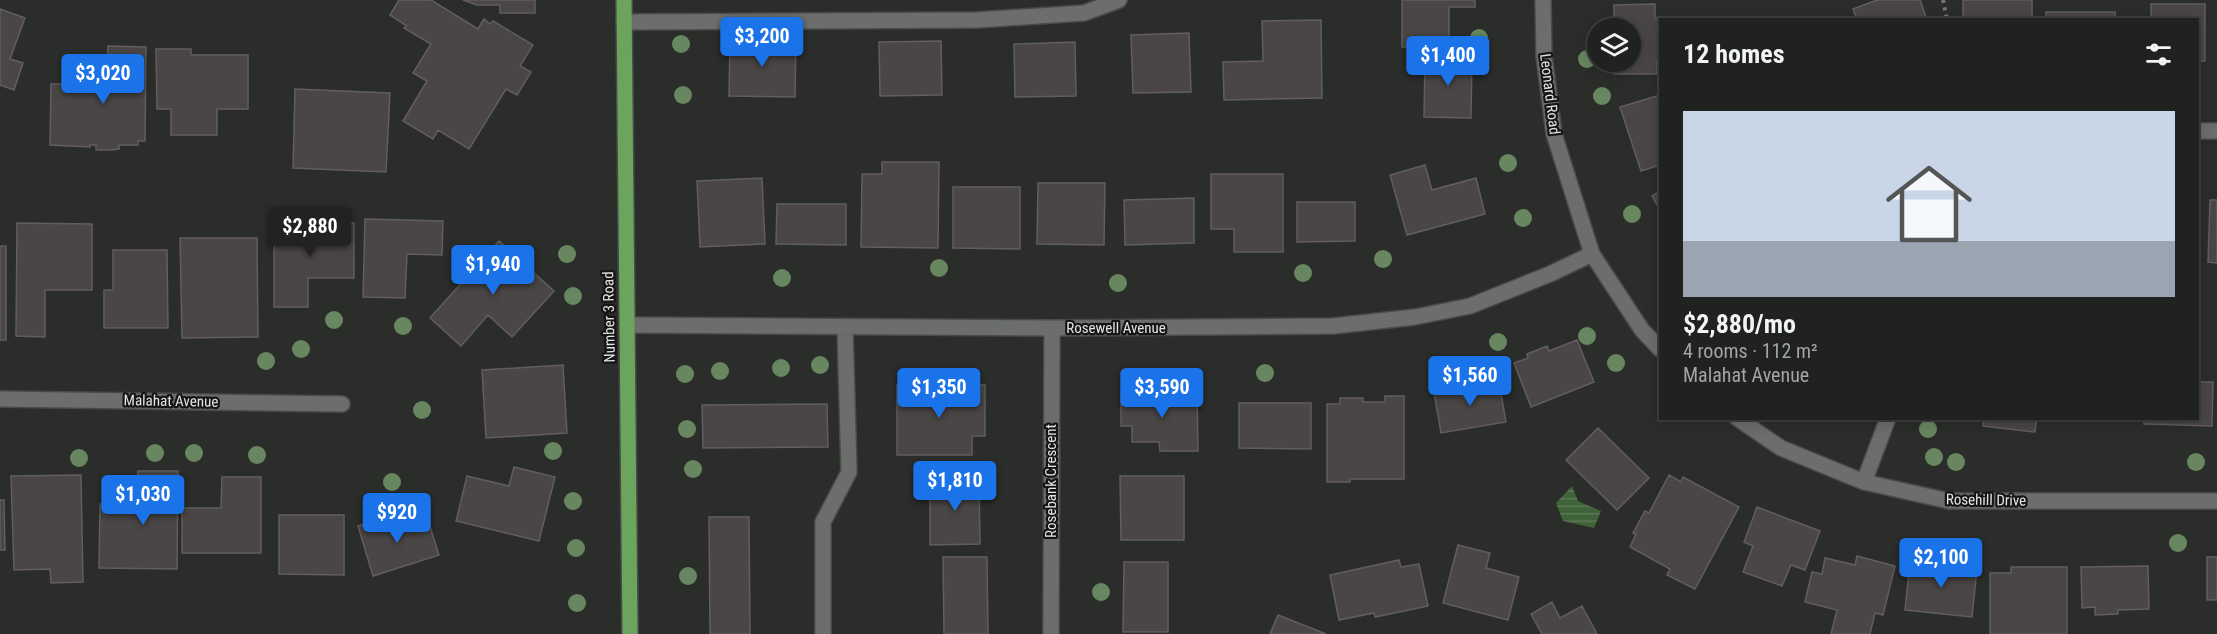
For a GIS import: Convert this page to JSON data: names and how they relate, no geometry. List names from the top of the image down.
{
  "streets": {
    "main road": ["Number 3 Road"],
    "street": [
      "Leonard Road",
      "Rosewell Avenue",
      "Malahat Avenue",
      "Rosebank Crescent",
      "Rosehill Drive"
    ]
  },
  "crossings": [
    ["Leonard Road", "Rosewell Avenue"],
    ["Number 3 Road", "Rosewell Avenue"],
    ["Rosewell Avenue", "Rosebank Crescent"]
  ],
  "page": {
    "price": [
      "$3,200",
      "$1,400",
      "$3,020",
      "$2,880",
      "$1,940",
      "$1,560",
      "$1,350",
      "$3,590",
      "$1,810",
      "$1,030",
      "$920",
      "$2,100"
    ],
    "heading": "12 homes",
    "list": [
      {
        "name": "$2,880/mo",
        "note": "4 rooms · 112 m² · Malahat Avenue"
      }
    ]
  }
}
